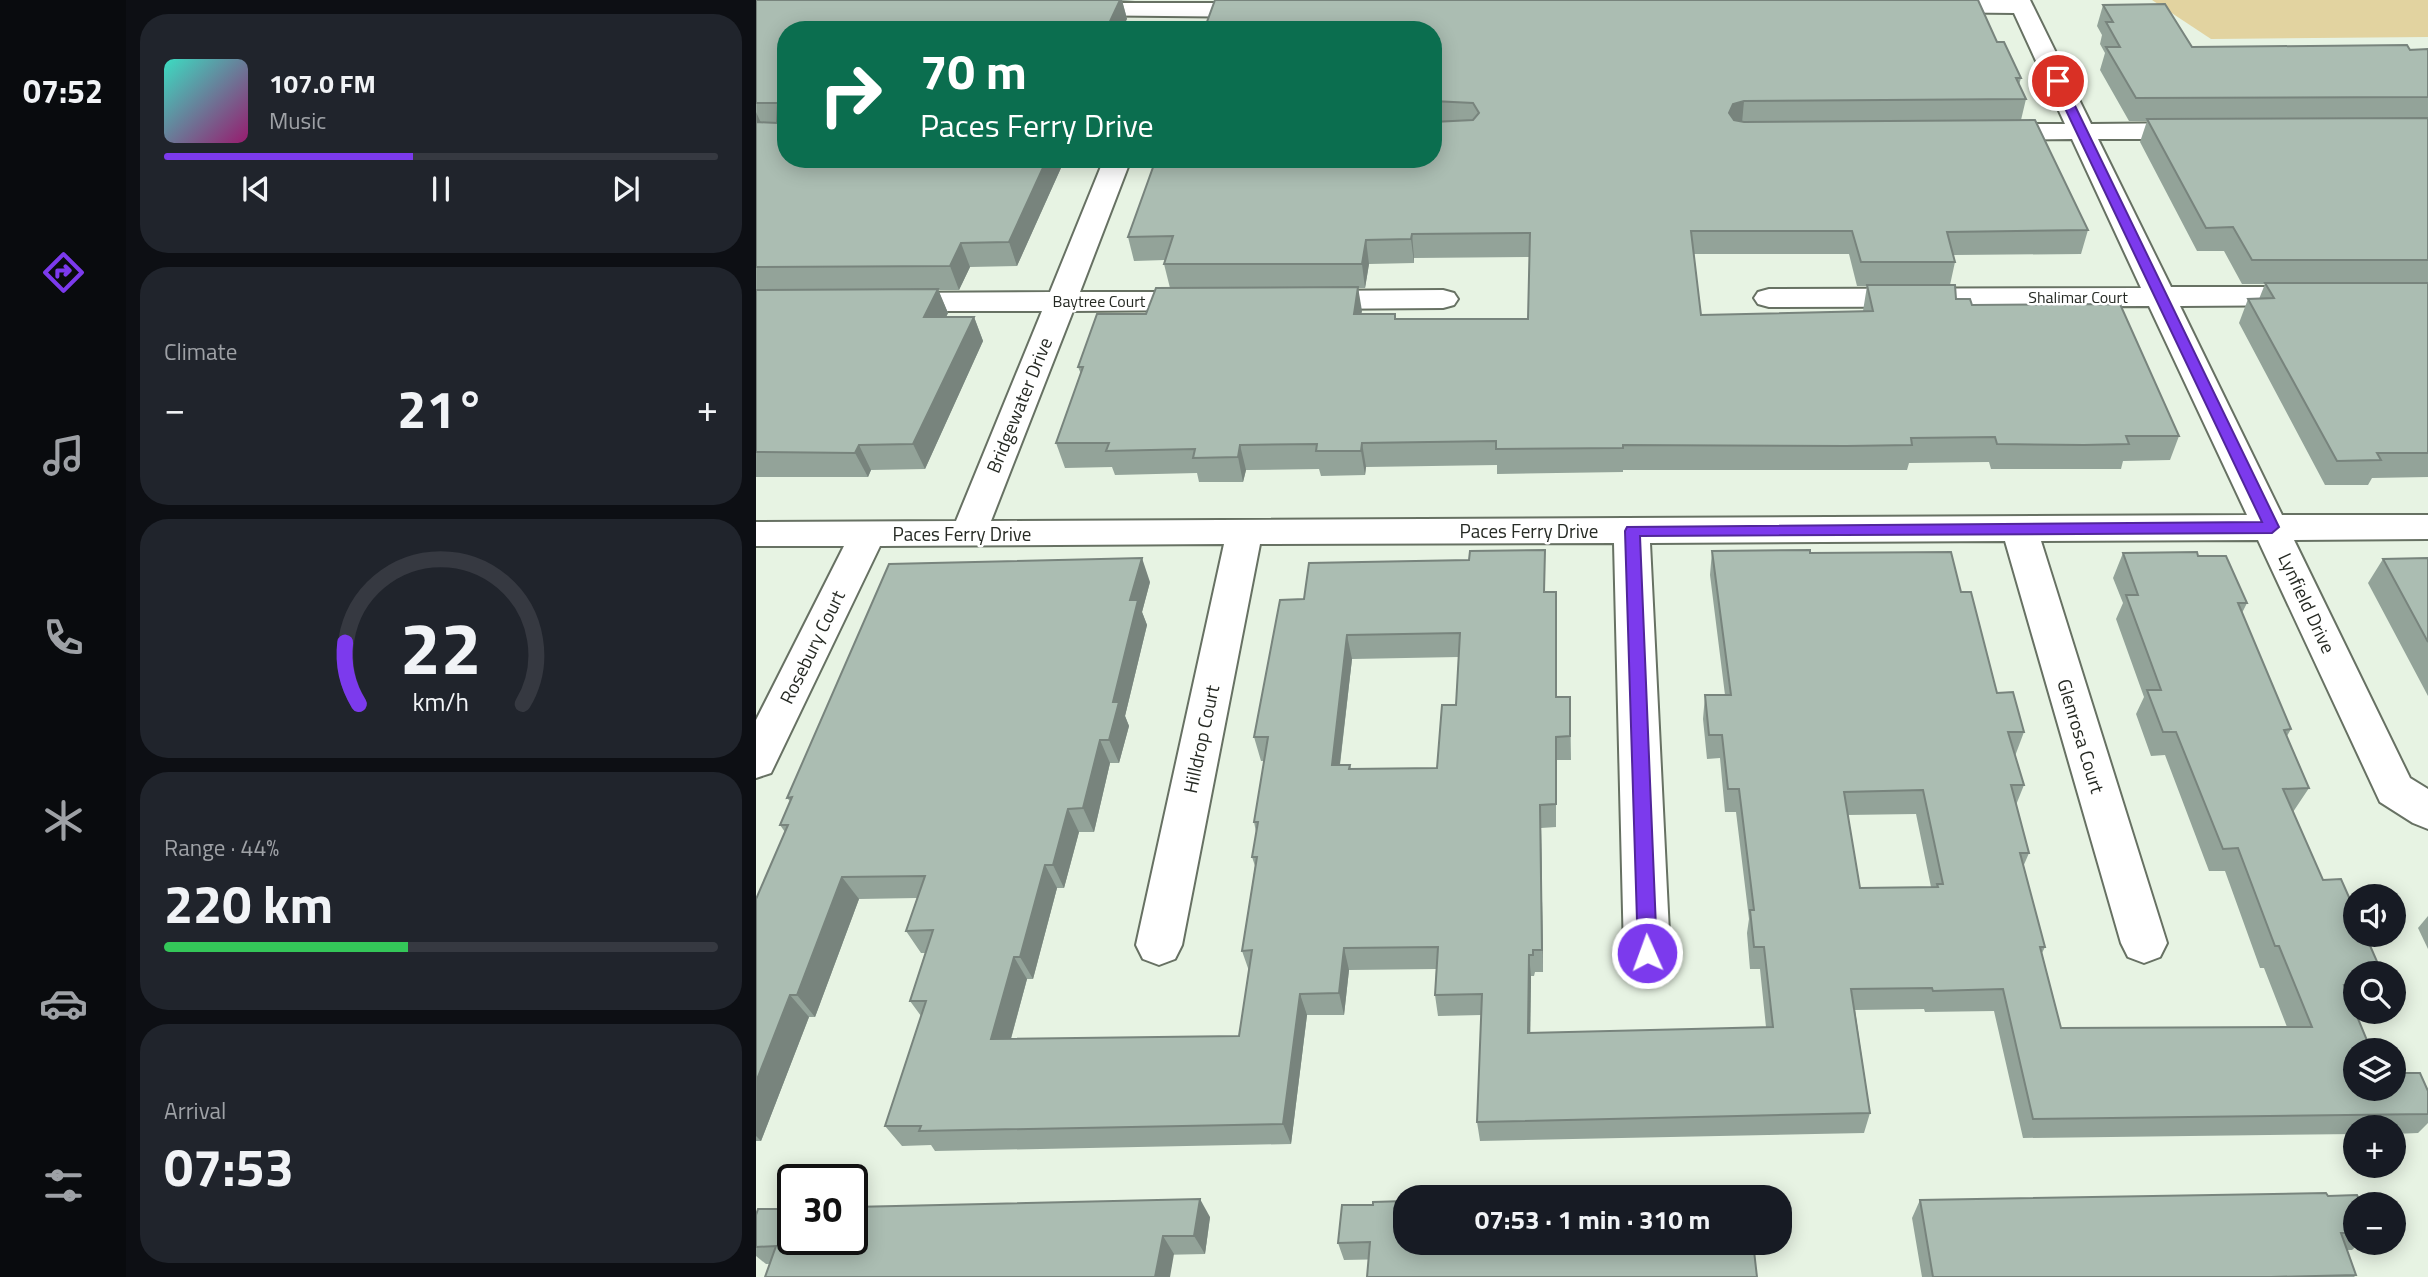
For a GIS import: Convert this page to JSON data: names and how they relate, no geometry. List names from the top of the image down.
{
  "streets": {
    "street": [
      "Shalimar Court",
      "Baytree Court",
      "Bridgewater Drive",
      "Paces Ferry Drive",
      "Lynfield Drive",
      "Rosebury Court",
      "Glenrosa Court",
      "Hilldrop Court"
    ]
  },
  "crossings": [
    ["Shalimar Court", "Lynfield Drive"],
    ["Baytree Court", "Bridgewater Drive"],
    ["Bridgewater Drive", "Paces Ferry Drive"],
    ["Paces Ferry Drive", "Lynfield Drive"],
    ["Paces Ferry Drive", "Rosebury Court"],
    ["Paces Ferry Drive", "Glenrosa Court"],
    ["Paces Ferry Drive", "Hilldrop Court"]
  ],
  "page": {
    "tabs": "07:52",
    "turn": ["70 m", "Paces Ferry Drive"],
    "song": ["107.0 FM", "Music"],
    "tile": [
      "Climate",
      ["Range · 44%", "220 km"],
      ["Arrival", "07:53"]
    ],
    "heat": ["−", "21°", "+"],
    "map_buttons": ["+", "−"],
    "limit": "30",
    "trip": "07:53 · 1 min · 310 m",
    "gauge": ["22", "km/h"]
  }
}
